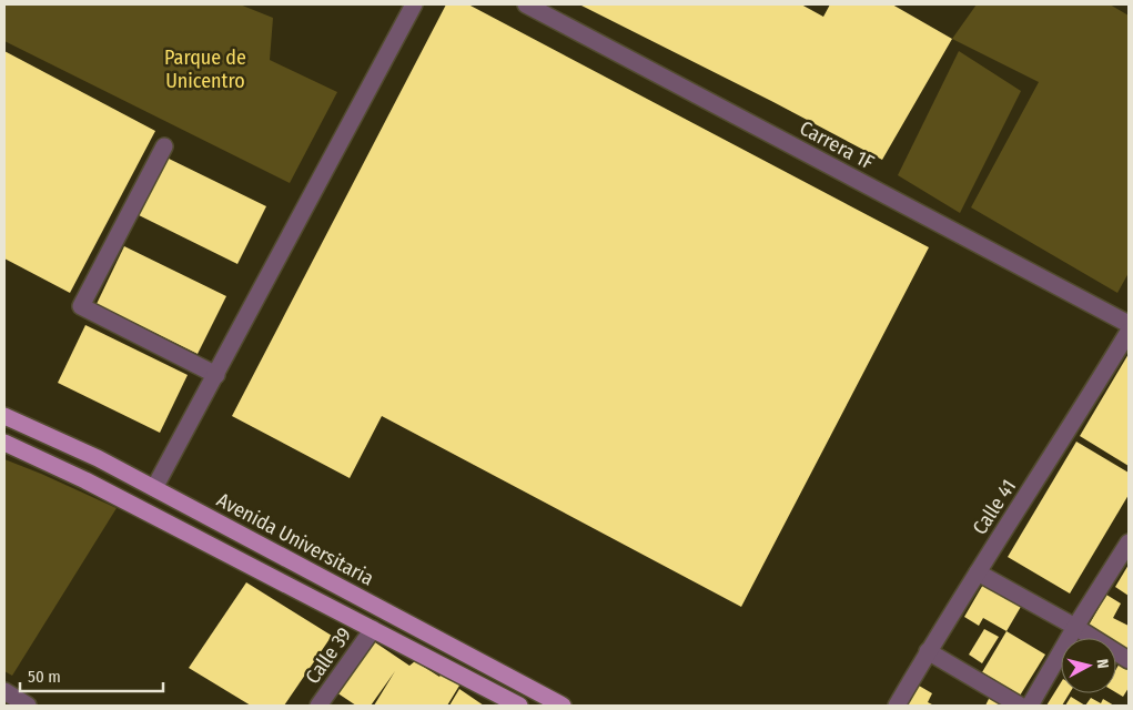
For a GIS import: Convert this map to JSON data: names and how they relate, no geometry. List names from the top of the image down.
{
  "streets": {
    "main road": ["Avenida Universitaria"],
    "street": ["Carrera 1F", "Calle 41", "Calle 39"]
  },
  "parks": ["Parque de Unicentro"],
  "scale_bar": "50 m",
  "north": "right"
}
